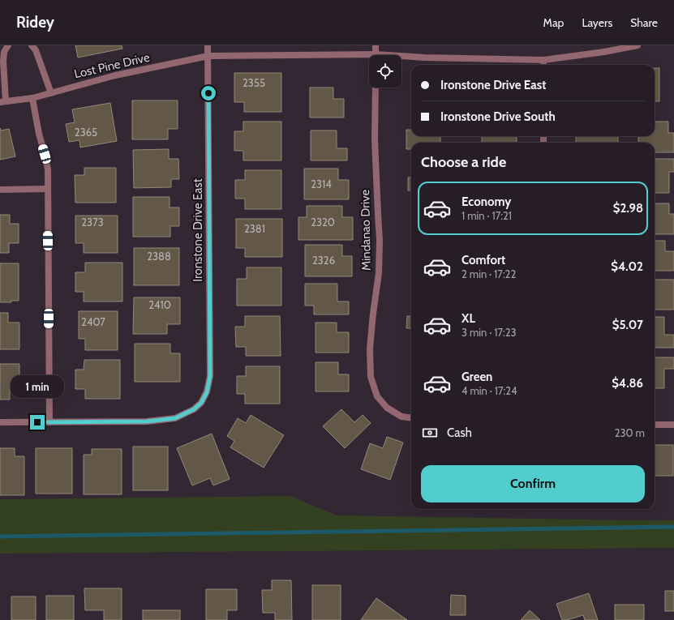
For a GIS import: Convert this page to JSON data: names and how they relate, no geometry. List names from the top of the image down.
{
  "streets": {
    "street": ["Lost Pine Drive", "Ironstone Drive East", "Mindanao Drive"]
  },
  "crossings": [
    ["Lost Pine Drive", "Ironstone Drive East"]
  ],
  "house_numbers": [
    "2355",
    "2365",
    "2314",
    "2373",
    "2320",
    "2381",
    "2388",
    "2326",
    "2410",
    "2407"
  ],
  "page": {
    "header": "Ridey",
    "nav": ["Map", "Layers", "Share"],
    "banner": ["Ironstone Drive East", "Ironstone Drive South"],
    "heading": "Choose a ride",
    "list": [
      {
        "name": "Economy",
        "note": "1 min · 17:21",
        "value": "$2.98"
      },
      {
        "name": "Comfort",
        "note": "2 min · 17:22",
        "value": "$4.02"
      },
      {
        "name": "XL",
        "note": "3 min · 17:23",
        "value": "$5.07"
      },
      {
        "name": "Green",
        "note": "4 min · 17:24",
        "value": "$4.86"
      }
    ],
    "bubble": "1 min",
    "pay": ["Cash", "230 m"],
    "buttons": "Confirm"
  }
}
